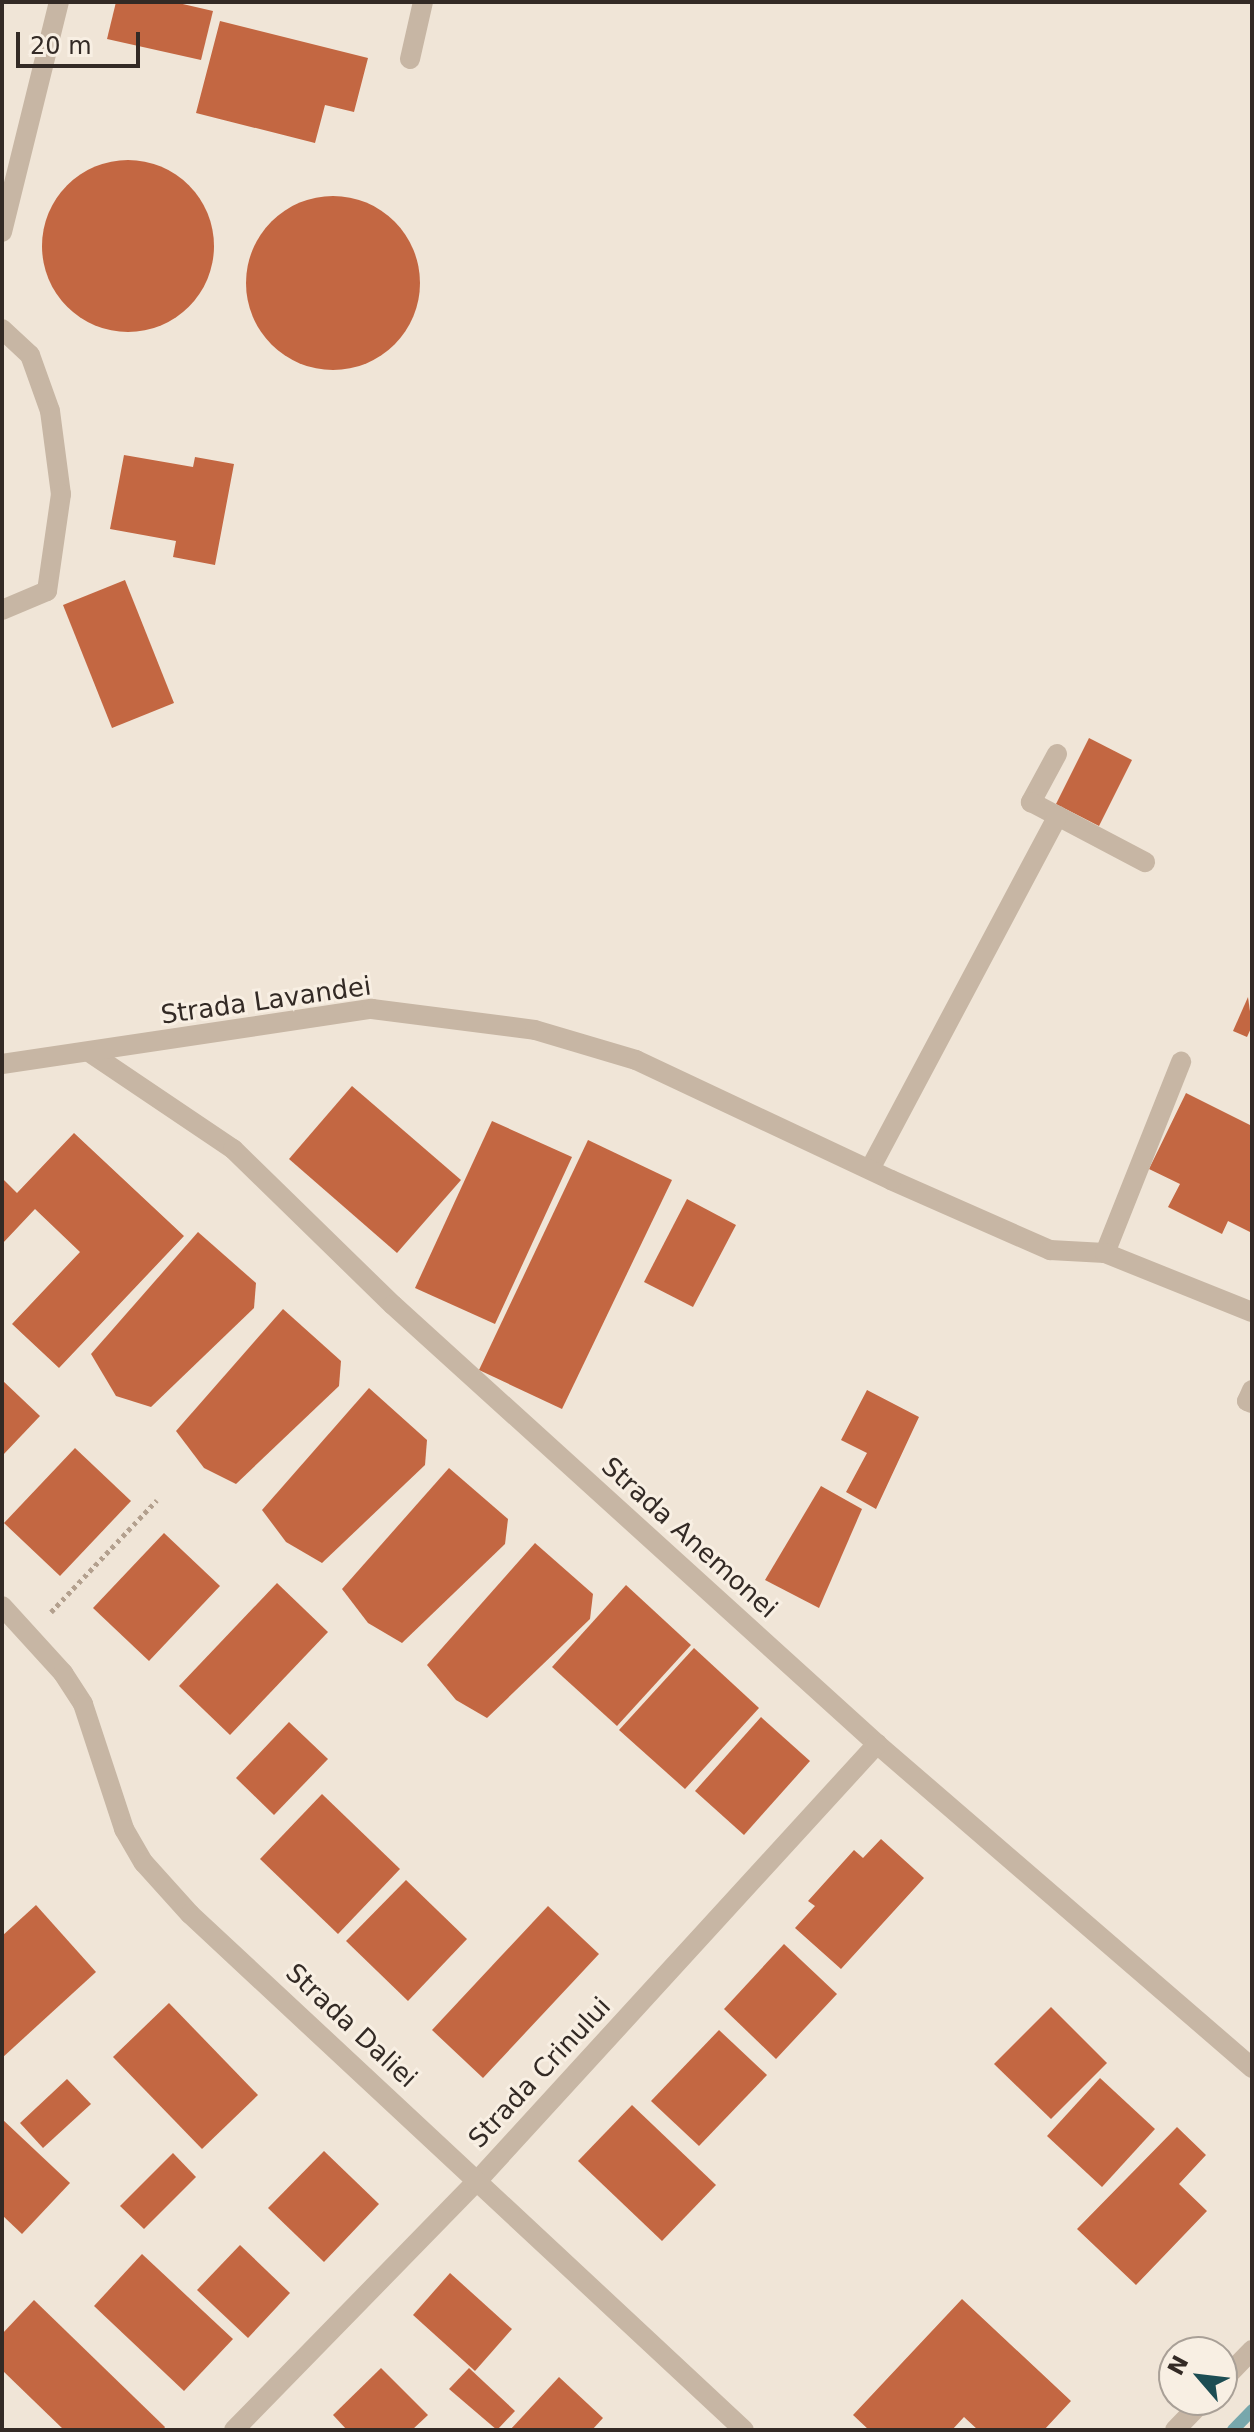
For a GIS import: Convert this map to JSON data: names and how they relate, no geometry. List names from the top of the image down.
{
  "streets": {
    "street": [
      "Strada Lavandei",
      "Strada Anemonei",
      "Strada Daliei",
      "Strada Crinului"
    ]
  },
  "crossings": [
    ["Strada Lavandei", "Strada Anemonei"],
    ["Strada Anemonei", "Strada Crinului"],
    ["Strada Daliei", "Strada Crinului"]
  ],
  "scale_bar": "20 m",
  "north": "top left"
}
